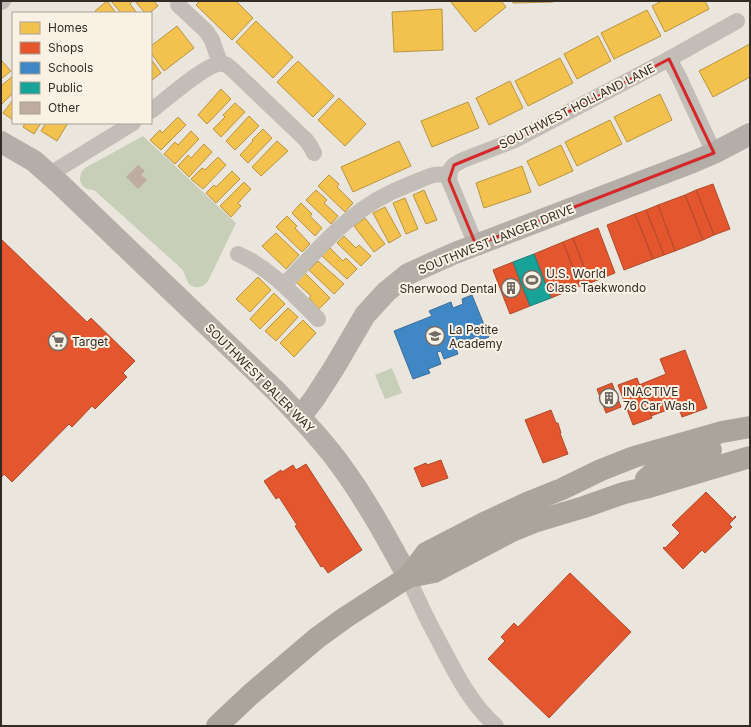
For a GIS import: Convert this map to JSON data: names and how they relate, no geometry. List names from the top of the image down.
{
  "streets": {
    "street": ["SOUTHWEST HOLLAND LANE", "SOUTHWEST LANGER DRIVE", "SOUTHWEST BALER WAY"]
  },
  "crossings": [
    ["SOUTHWEST HOLLAND LANE", "SOUTHWEST LANGER DRIVE"],
    ["SOUTHWEST LANGER DRIVE", "SOUTHWEST BALER WAY"]
  ],
  "places": {
    "sports": ["U.S. World Class Taekwondo"],
    "building": ["Sherwood Dental", "INACTIVE 76 Car Wash"],
    "school or university": ["La Petite Academy"],
    "supermarket": ["Target"]
  },
  "legend": [
    "Homes",
    "Shops",
    "Schools",
    "Public",
    "Other"
  ]
}
